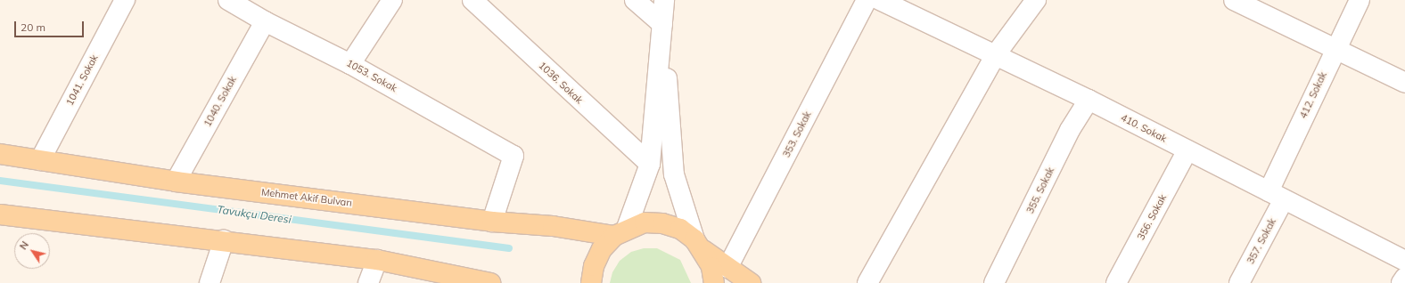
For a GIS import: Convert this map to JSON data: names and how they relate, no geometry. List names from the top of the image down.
{
  "streets": {
    "main road": ["Mehmet Akif Bulvarı"],
    "street": [
      "1053. Sokak",
      "1041. Sokak",
      "1036. Sokak",
      "412. Sokak",
      "1040. Sokak",
      "410. Sokak",
      "353. Sokak",
      "355. Sokak",
      "356. Sokak",
      "357. Sokak"
    ]
  },
  "crossings": [
    ["1053. Sokak", "1040. Sokak"],
    ["1053. Sokak", "Mehmet Akif Bulvarı"],
    ["1041. Sokak", "Mehmet Akif Bulvarı"],
    ["412. Sokak", "410. Sokak"],
    ["412. Sokak", "357. Sokak"],
    ["1040. Sokak", "Mehmet Akif Bulvarı"],
    ["410. Sokak", "355. Sokak"],
    ["410. Sokak", "356. Sokak"],
    ["410. Sokak", "357. Sokak"]
  ],
  "water": ["Tavukçu Deresi"],
  "scale_bar": "20 m",
  "north": "top left"
}
